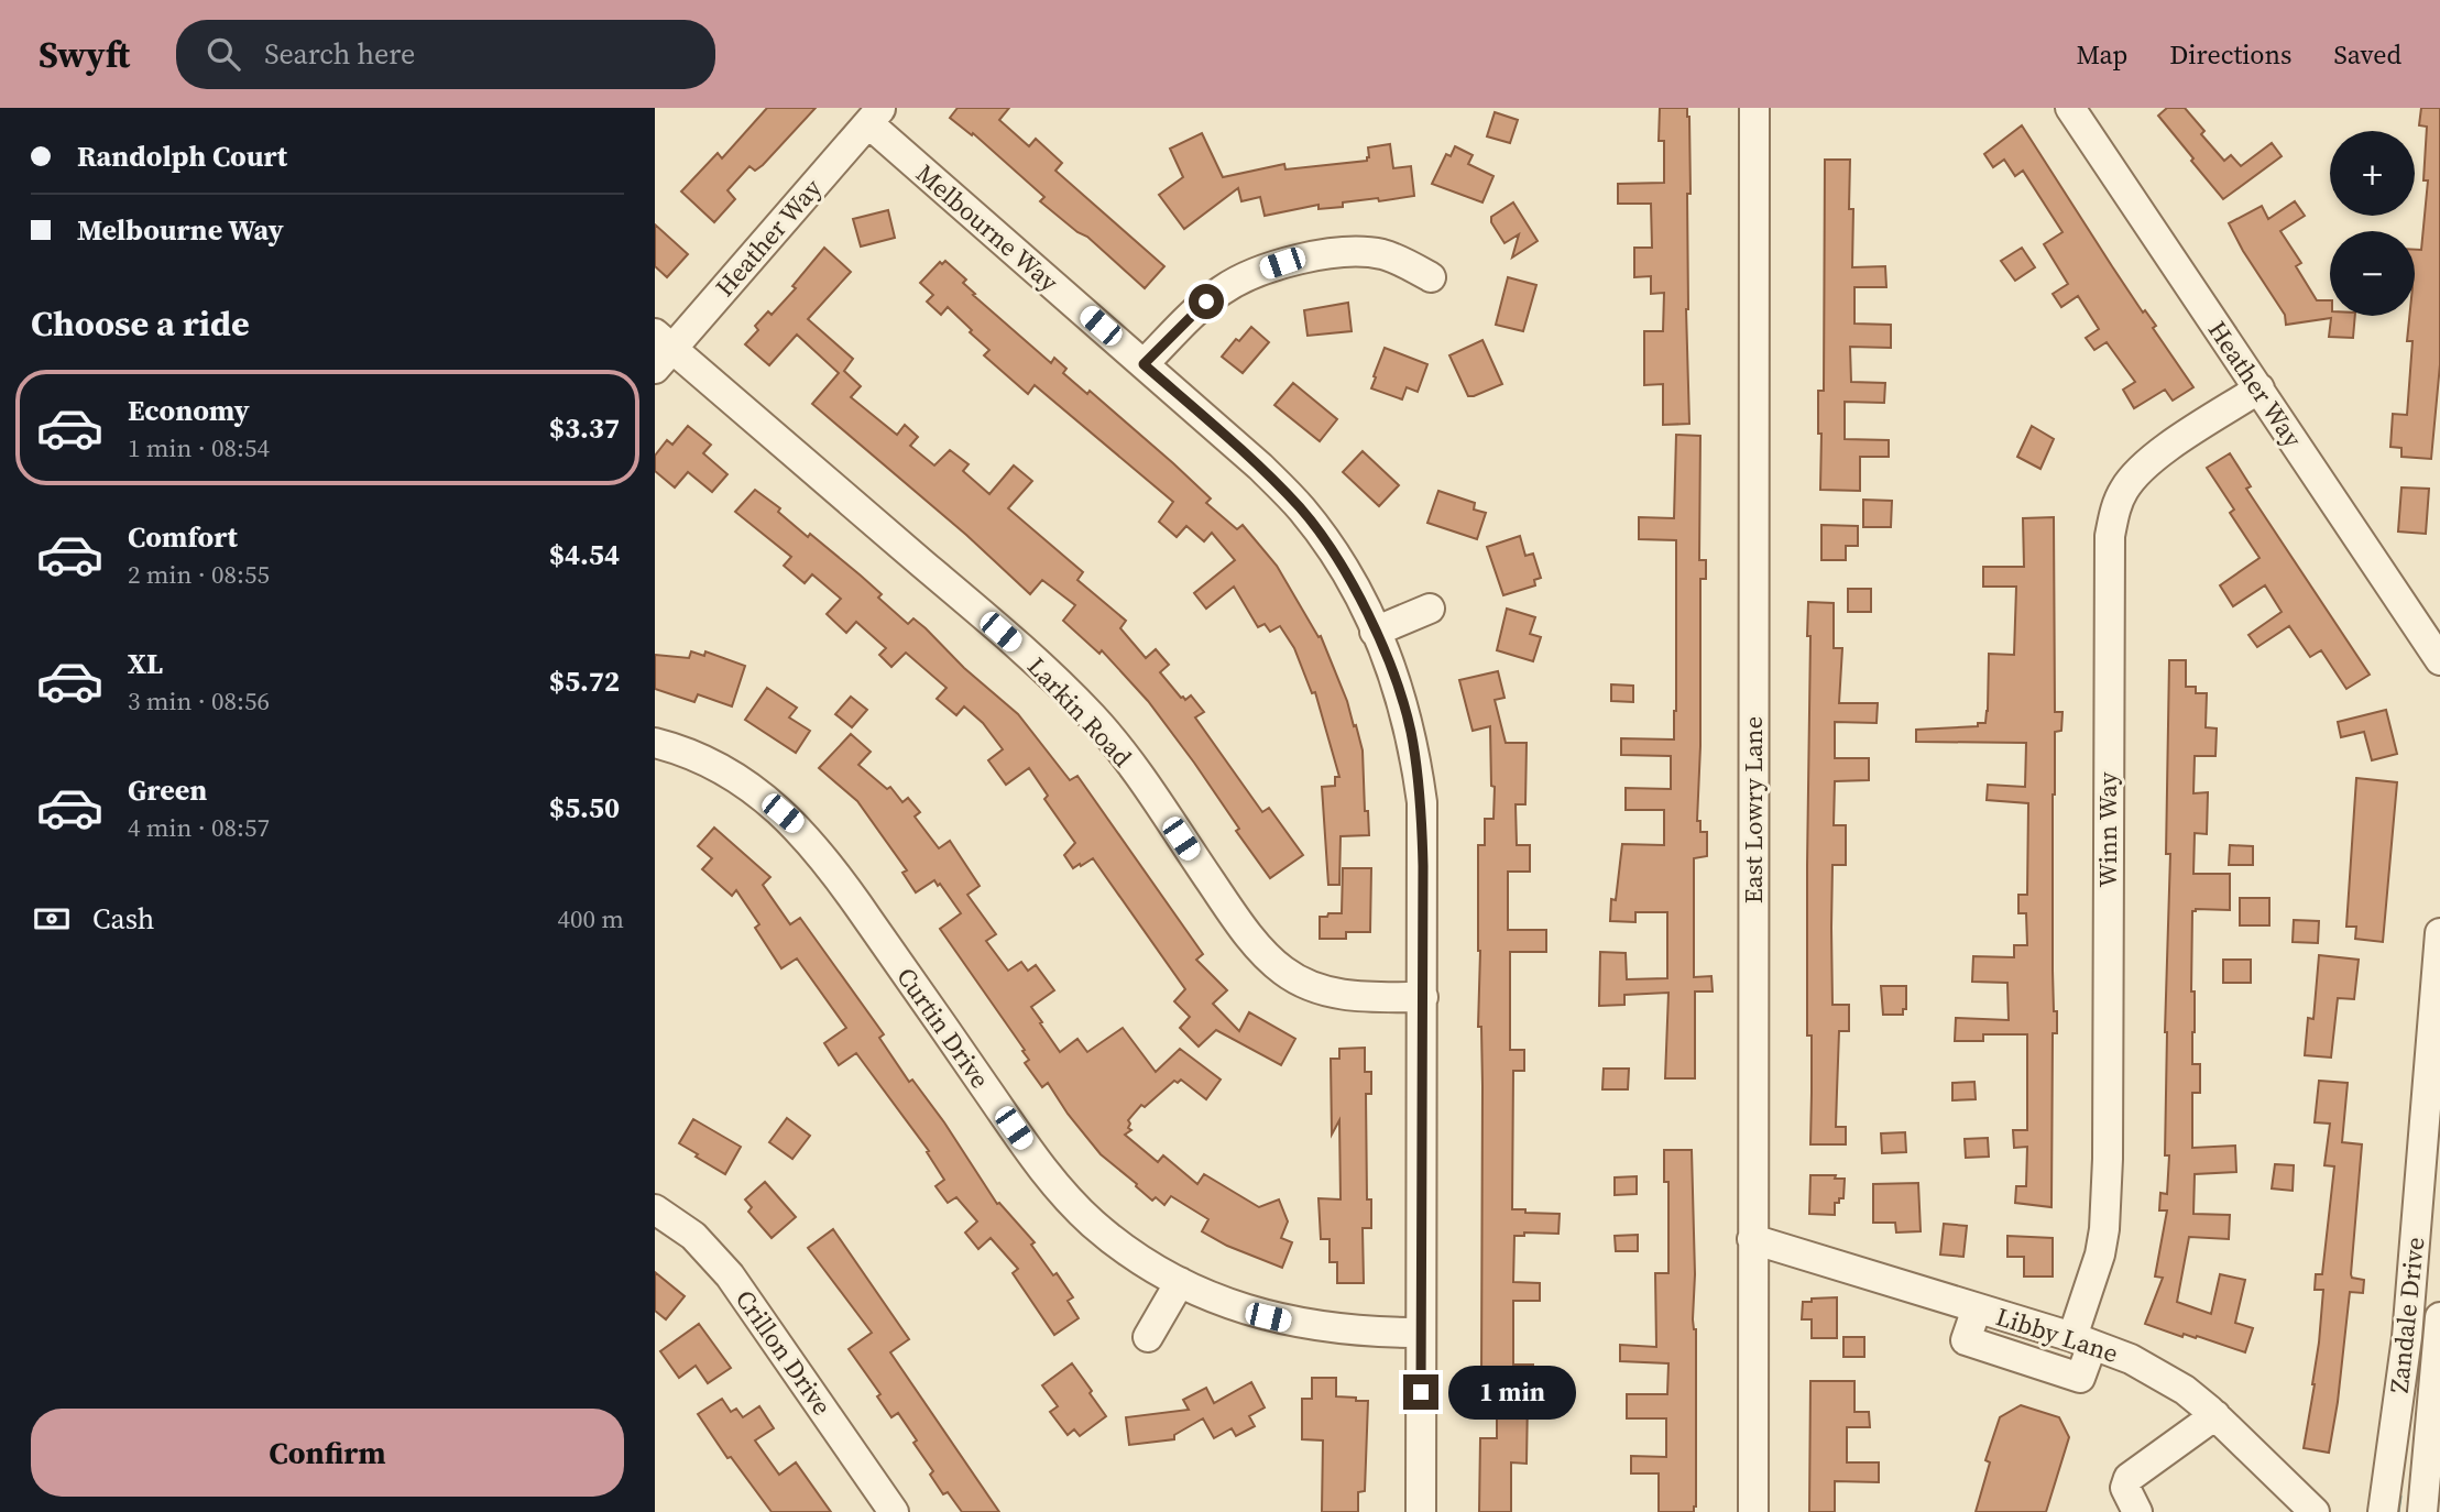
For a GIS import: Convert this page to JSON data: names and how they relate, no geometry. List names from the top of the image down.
{
  "streets": {
    "street": [
      "Melbourne Way",
      "Heather Way",
      "Larkin Road",
      "East Lowry Lane",
      "Winn Way",
      "Curtin Drive",
      "Zandale Drive",
      "Libby Lane",
      "Crillon Drive"
    ]
  },
  "crossings": [
    ["Melbourne Way", "Heather Way"],
    ["Melbourne Way", "Larkin Road"],
    ["Melbourne Way", "Curtin Drive"],
    ["Heather Way", "Larkin Road"],
    ["Heather Way", "Winn Way"],
    ["East Lowry Lane", "Libby Lane"],
    ["Winn Way", "Libby Lane"]
  ],
  "page": {
    "header": "Swyft",
    "search": "Search here",
    "nav": ["Map", "Directions", "Saved"],
    "banner": ["Randolph Court", "Melbourne Way"],
    "map_buttons": ["+", "−"],
    "heading": "Choose a ride",
    "list": [
      {
        "name": "Economy",
        "note": "1 min · 08:54",
        "value": "$3.37"
      },
      {
        "name": "Comfort",
        "note": "2 min · 08:55",
        "value": "$4.54"
      },
      {
        "name": "XL",
        "note": "3 min · 08:56",
        "value": "$5.72"
      },
      {
        "name": "Green",
        "note": "4 min · 08:57",
        "value": "$5.50"
      }
    ],
    "pay": ["Cash", "400 m"],
    "bubble": "1 min",
    "buttons": "Confirm"
  }
}
